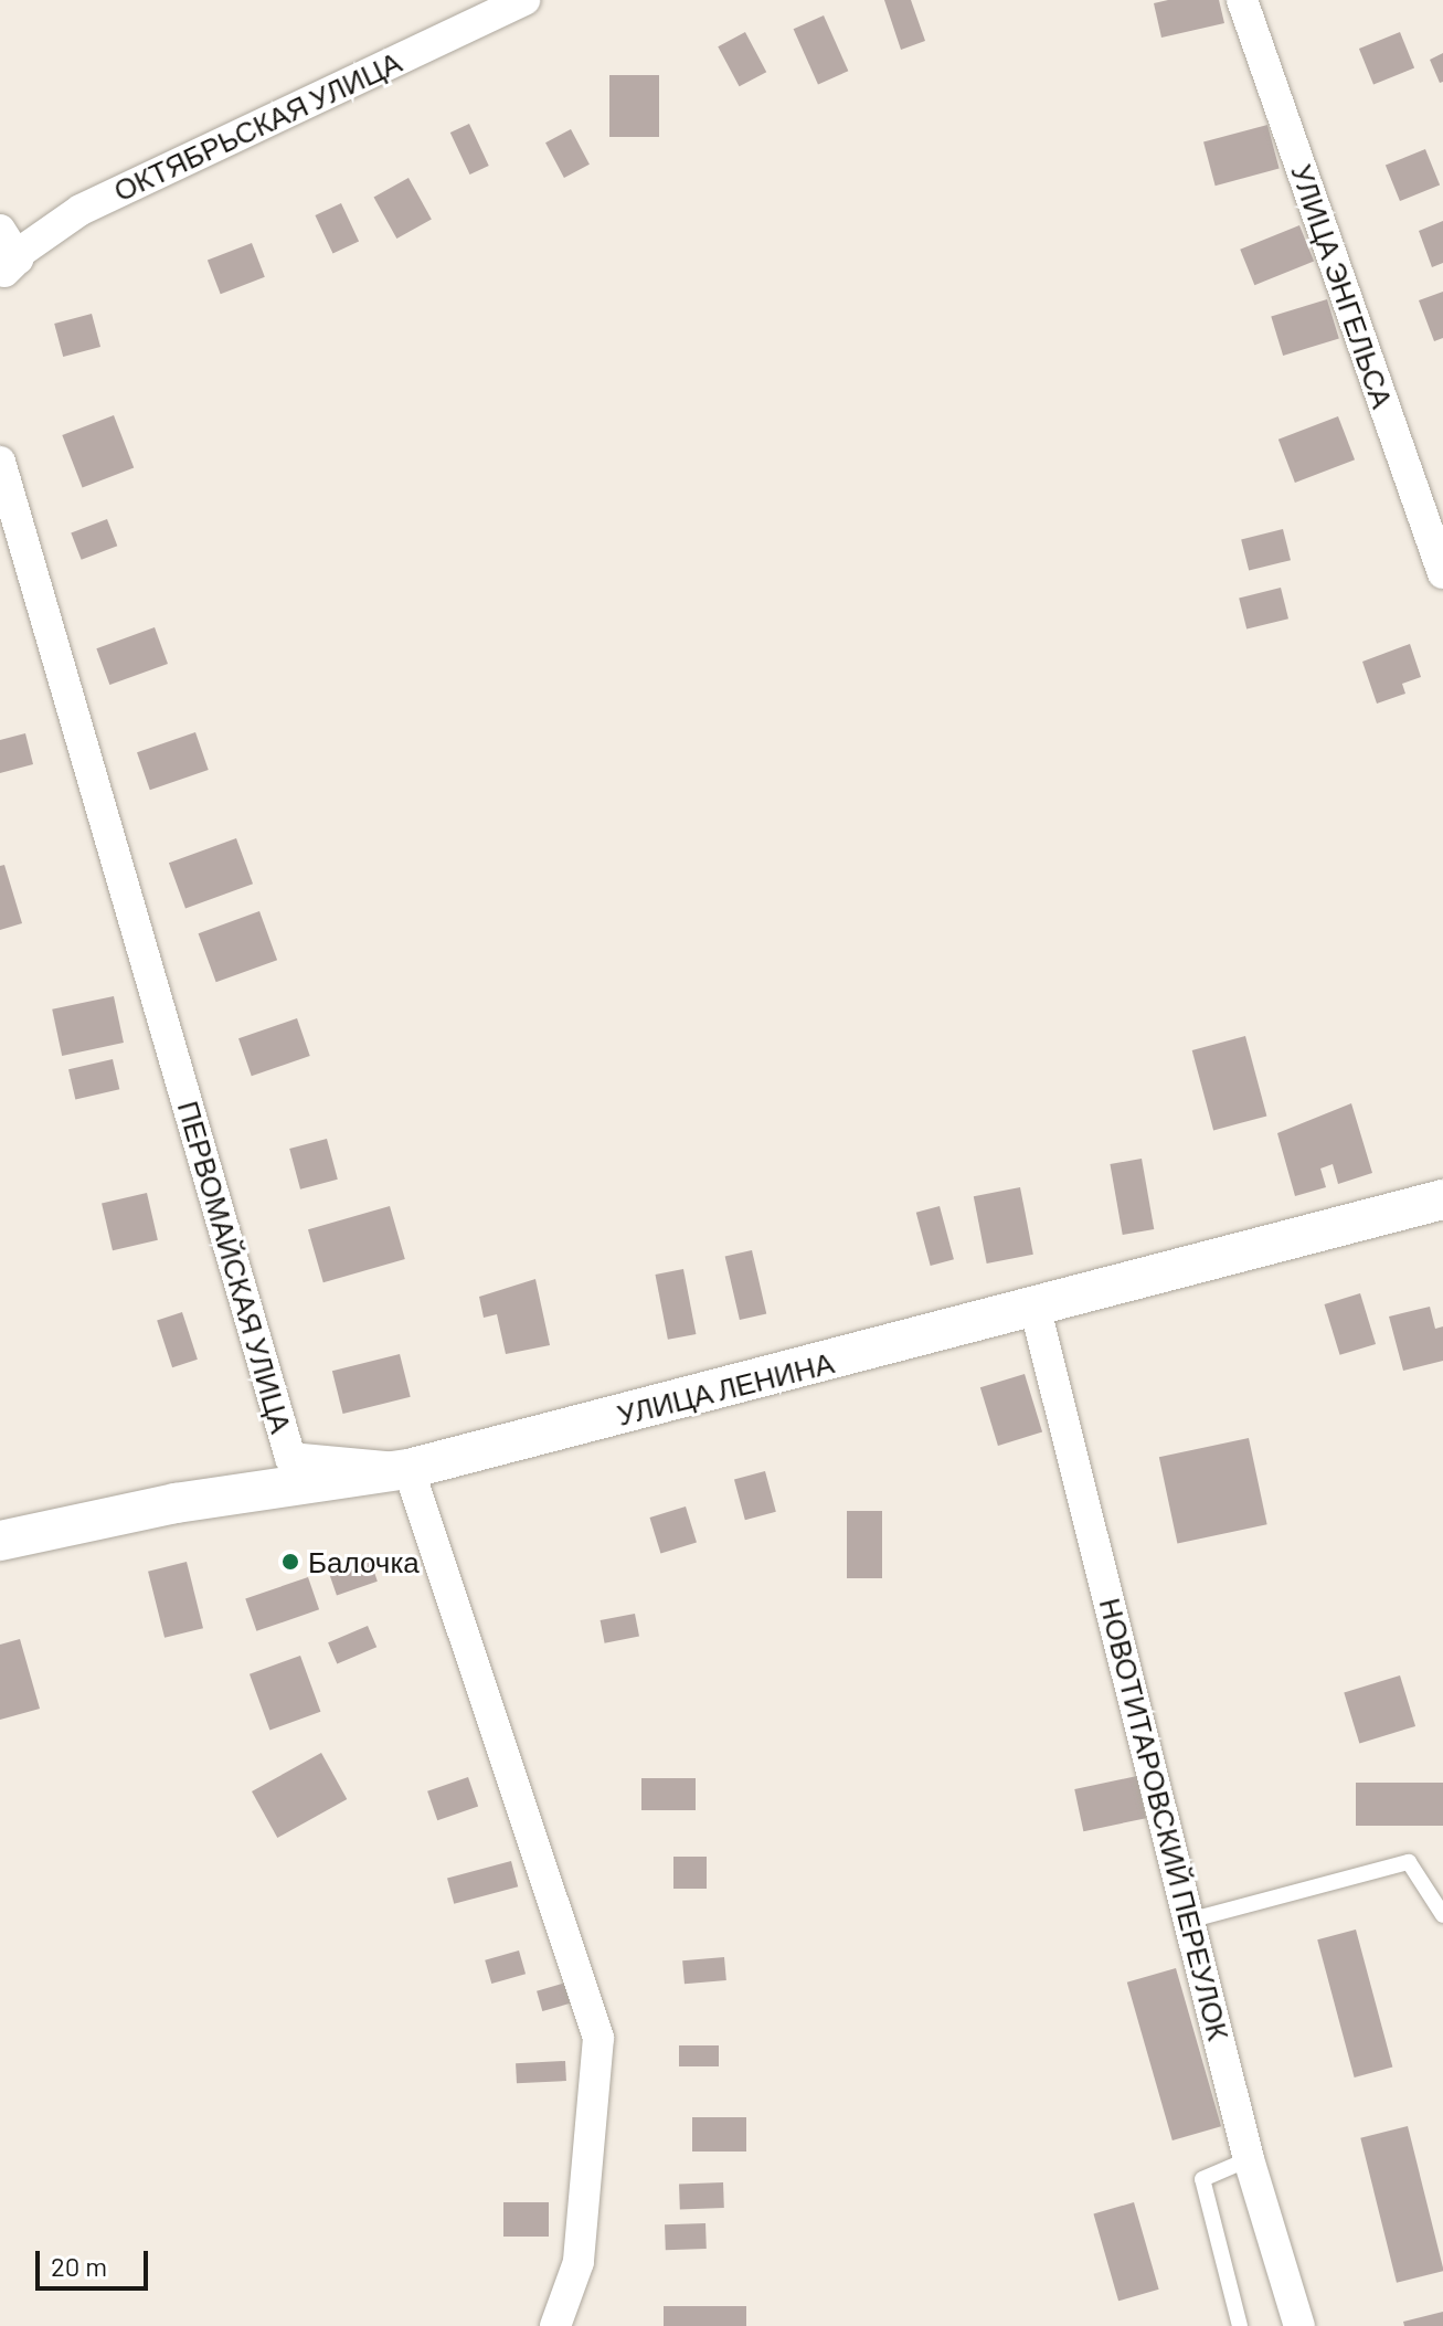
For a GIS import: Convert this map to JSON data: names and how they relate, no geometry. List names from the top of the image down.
{
  "streets": {
    "street": [
      "ОКТЯБРЬСКАЯ УЛИЦА",
      "УЛИЦА ЭНГЕЛЬСА",
      "ПЕРВОМАЙСКАЯ УЛИЦА",
      "УЛИЦА ЛЕНИНА",
      "НОВОТИТАРОВСКИЙ ПЕРЕУЛОК"
    ]
  },
  "crossings": [
    ["ПЕРВОМАЙСКАЯ УЛИЦА", "УЛИЦА ЛЕНИНА"],
    ["УЛИЦА ЛЕНИНА", "НОВОТИТАРОВСКИЙ ПЕРЕУЛОК"]
  ],
  "places": ["Балочка"],
  "scale_bar": "20 m"
}
